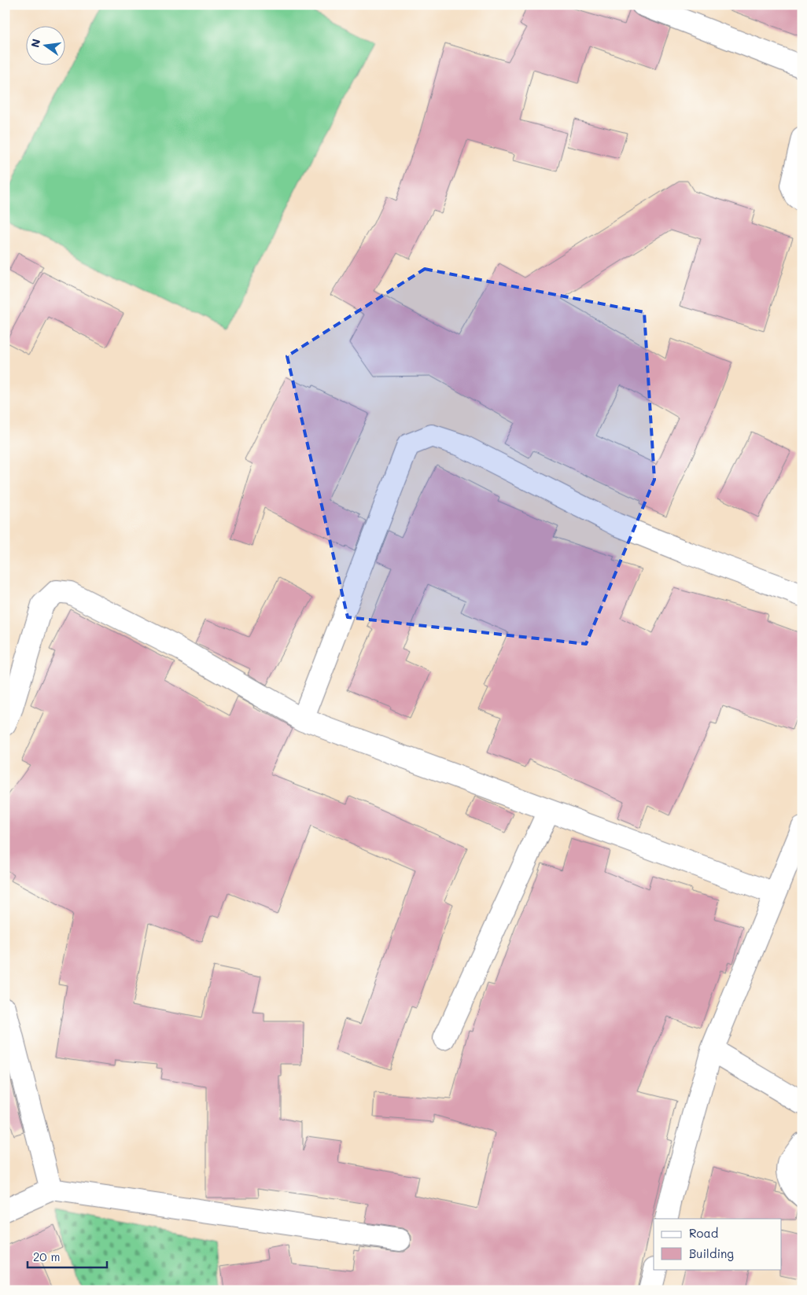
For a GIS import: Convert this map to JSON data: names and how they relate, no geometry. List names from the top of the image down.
{
  "legend": ["Road", "Building"],
  "scale_bar": "20 m",
  "north": "left"
}
